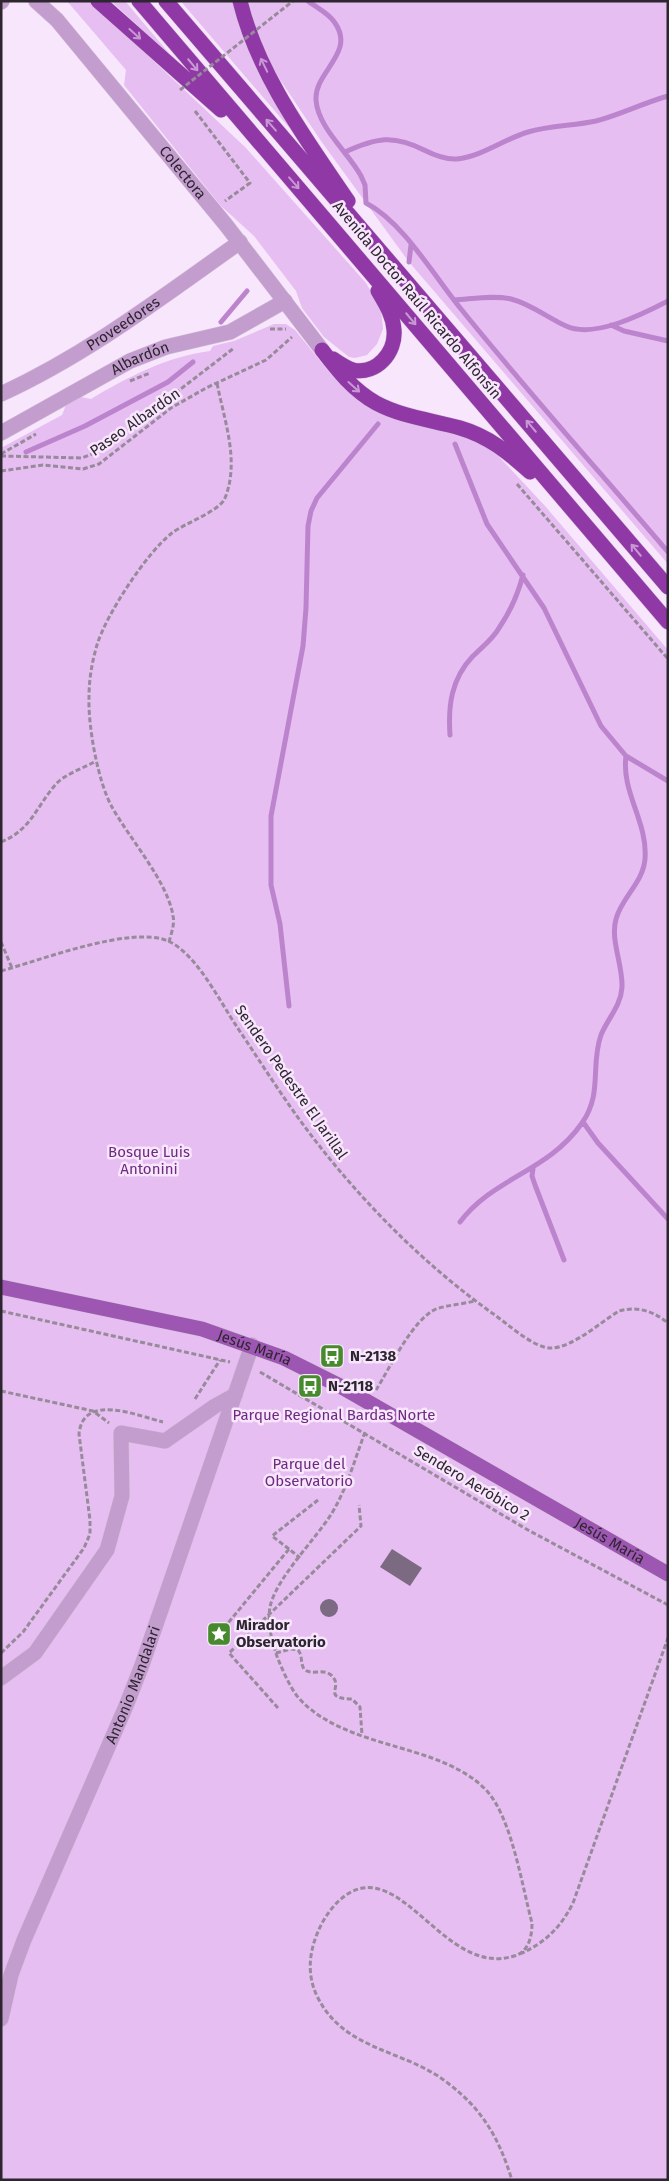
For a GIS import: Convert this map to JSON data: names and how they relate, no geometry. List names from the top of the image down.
{
  "streets": {
    "highway": ["Avenida Doctor Raúl Ricardo Alfonsín"],
    "main road": ["Jesús María"],
    "street": [
      "Colectora",
      "Proveedores",
      "Albardón",
      "Antonio Mandalari"
    ],
    "path": ["Paseo Albardón", "Sendero Pedestre El Jarillal", "Sendero Aeróbico 2"]
  },
  "crossings": [
    ["Colectora", "Proveedores"],
    ["Colectora", "Albardón"],
    ["Jesús María", "Antonio Mandalari"]
  ],
  "parks": ["Bosque Luis Antonini", "Parque Regional Bardas Norte", "Parque del Observatorio"],
  "places": {
    "bus stop": ["N-2138", "N-2118"],
    "place": ["Mirador Observatorio"]
  }
}
